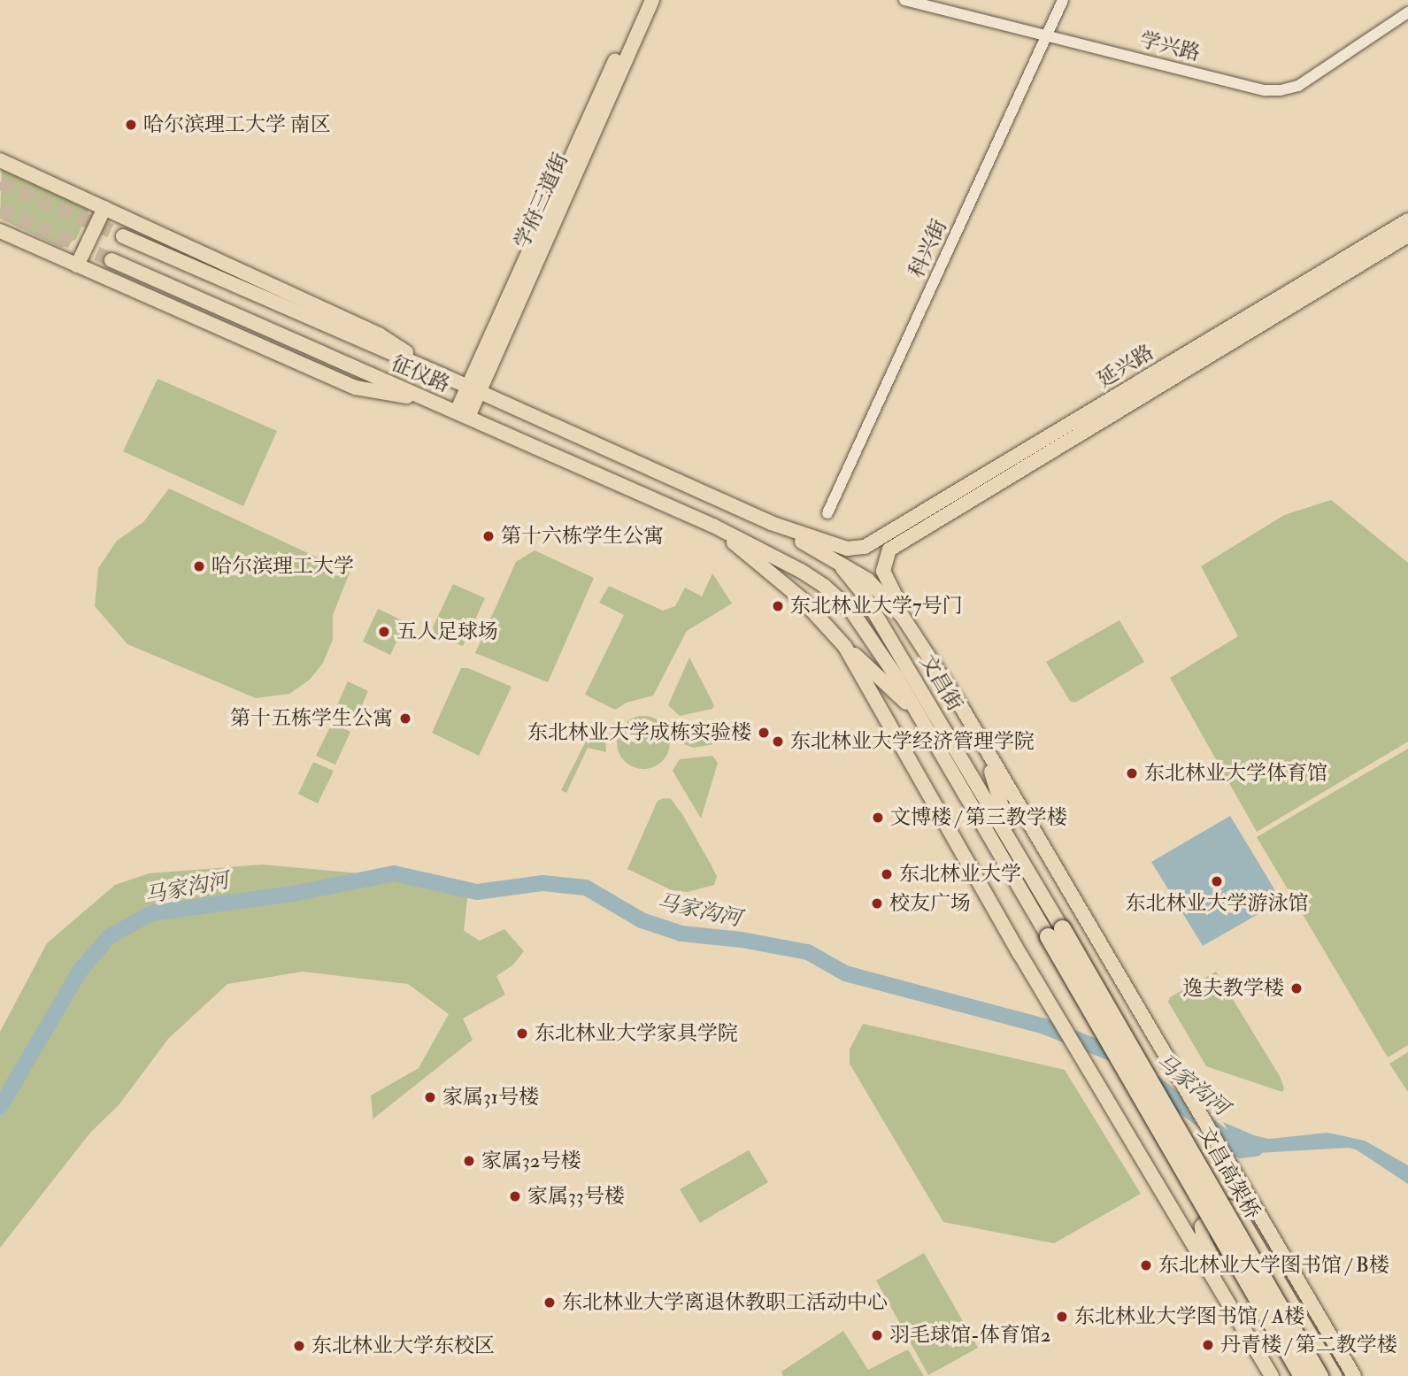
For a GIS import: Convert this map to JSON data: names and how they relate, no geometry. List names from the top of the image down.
{
  "streets": {
    "highway": ["文昌高架桥"],
    "main road": [
      "学府三道街",
      "延兴路",
      "征仪路",
      "文昌街"
    ],
    "street": ["学兴路", "科兴街"]
  },
  "crossings": [
    ["学兴路", "科兴街"],
    ["学府三道街", "征仪路"],
    ["征仪路", "文昌街"],
    ["文昌街", "文昌高架桥"]
  ],
  "water": ["马家沟河"],
  "places": [
    "哈尔滨理工大学 南区",
    "第十六栋学生公寓",
    "哈尔滨理工大学",
    "东北林业大学7号门",
    "五人足球场",
    "第十五栋学生公寓",
    "东北林业大学成栋实验楼",
    "东北林业大学经济管理学院",
    "东北林业大学体育馆",
    "文博楼 / 第三教学楼",
    "东北林业大学",
    "东北林业大学游泳馆",
    "校友广场",
    "逸夫教学楼",
    "东北林业大学家具学院",
    "家属31号楼",
    "家属32号楼",
    "家属33号楼",
    "东北林业大学图书馆 / B楼",
    "东北林业大学离退休教职工活动中心",
    "东北林业大学图书馆 / A楼",
    "羽毛球馆-体育馆2",
    "丹青楼 / 第二教学楼",
    "东北林业大学东校区"
  ]
}
